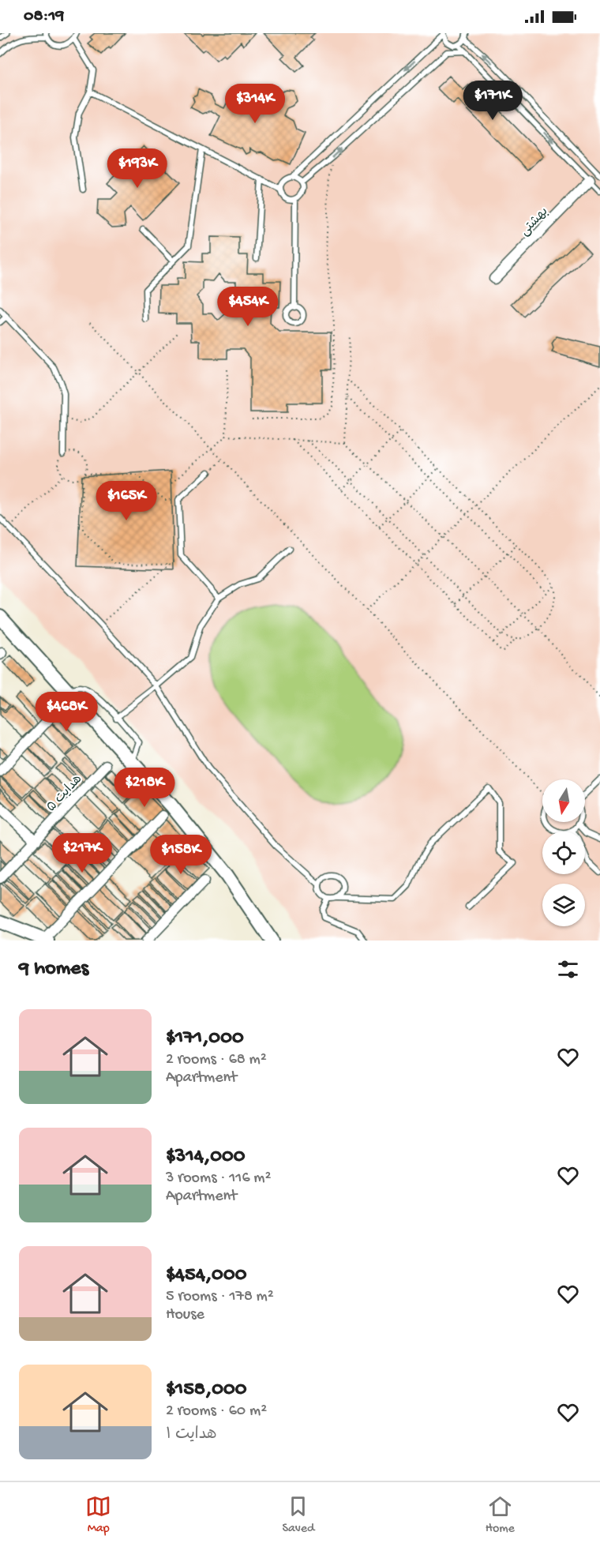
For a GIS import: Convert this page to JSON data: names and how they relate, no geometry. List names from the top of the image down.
{
  "streets": {
    "street": ["بهشتی", "هدایت ۵"]
  },
  "north": "bottom",
  "page": {
    "status": "08:19",
    "price": [
      "$171K",
      "$314K",
      "$193K",
      "$454K",
      "$165K",
      "$468K",
      "$218K",
      "$217K",
      "$158K"
    ],
    "heading": "9 homes",
    "list": [
      {
        "name": "$171,000",
        "note": "2 rooms · 68 m² · Apartment"
      },
      {
        "name": "$314,000",
        "note": "3 rooms · 116 m² · Apartment"
      },
      {
        "name": "$454,000",
        "note": "5 rooms · 178 m² · House"
      },
      {
        "name": "$158,000",
        "note": "2 rooms · 60 m² · هدایت ۱"
      }
    ],
    "tabs": ["Map", "Saved", "Home"]
  }
}
